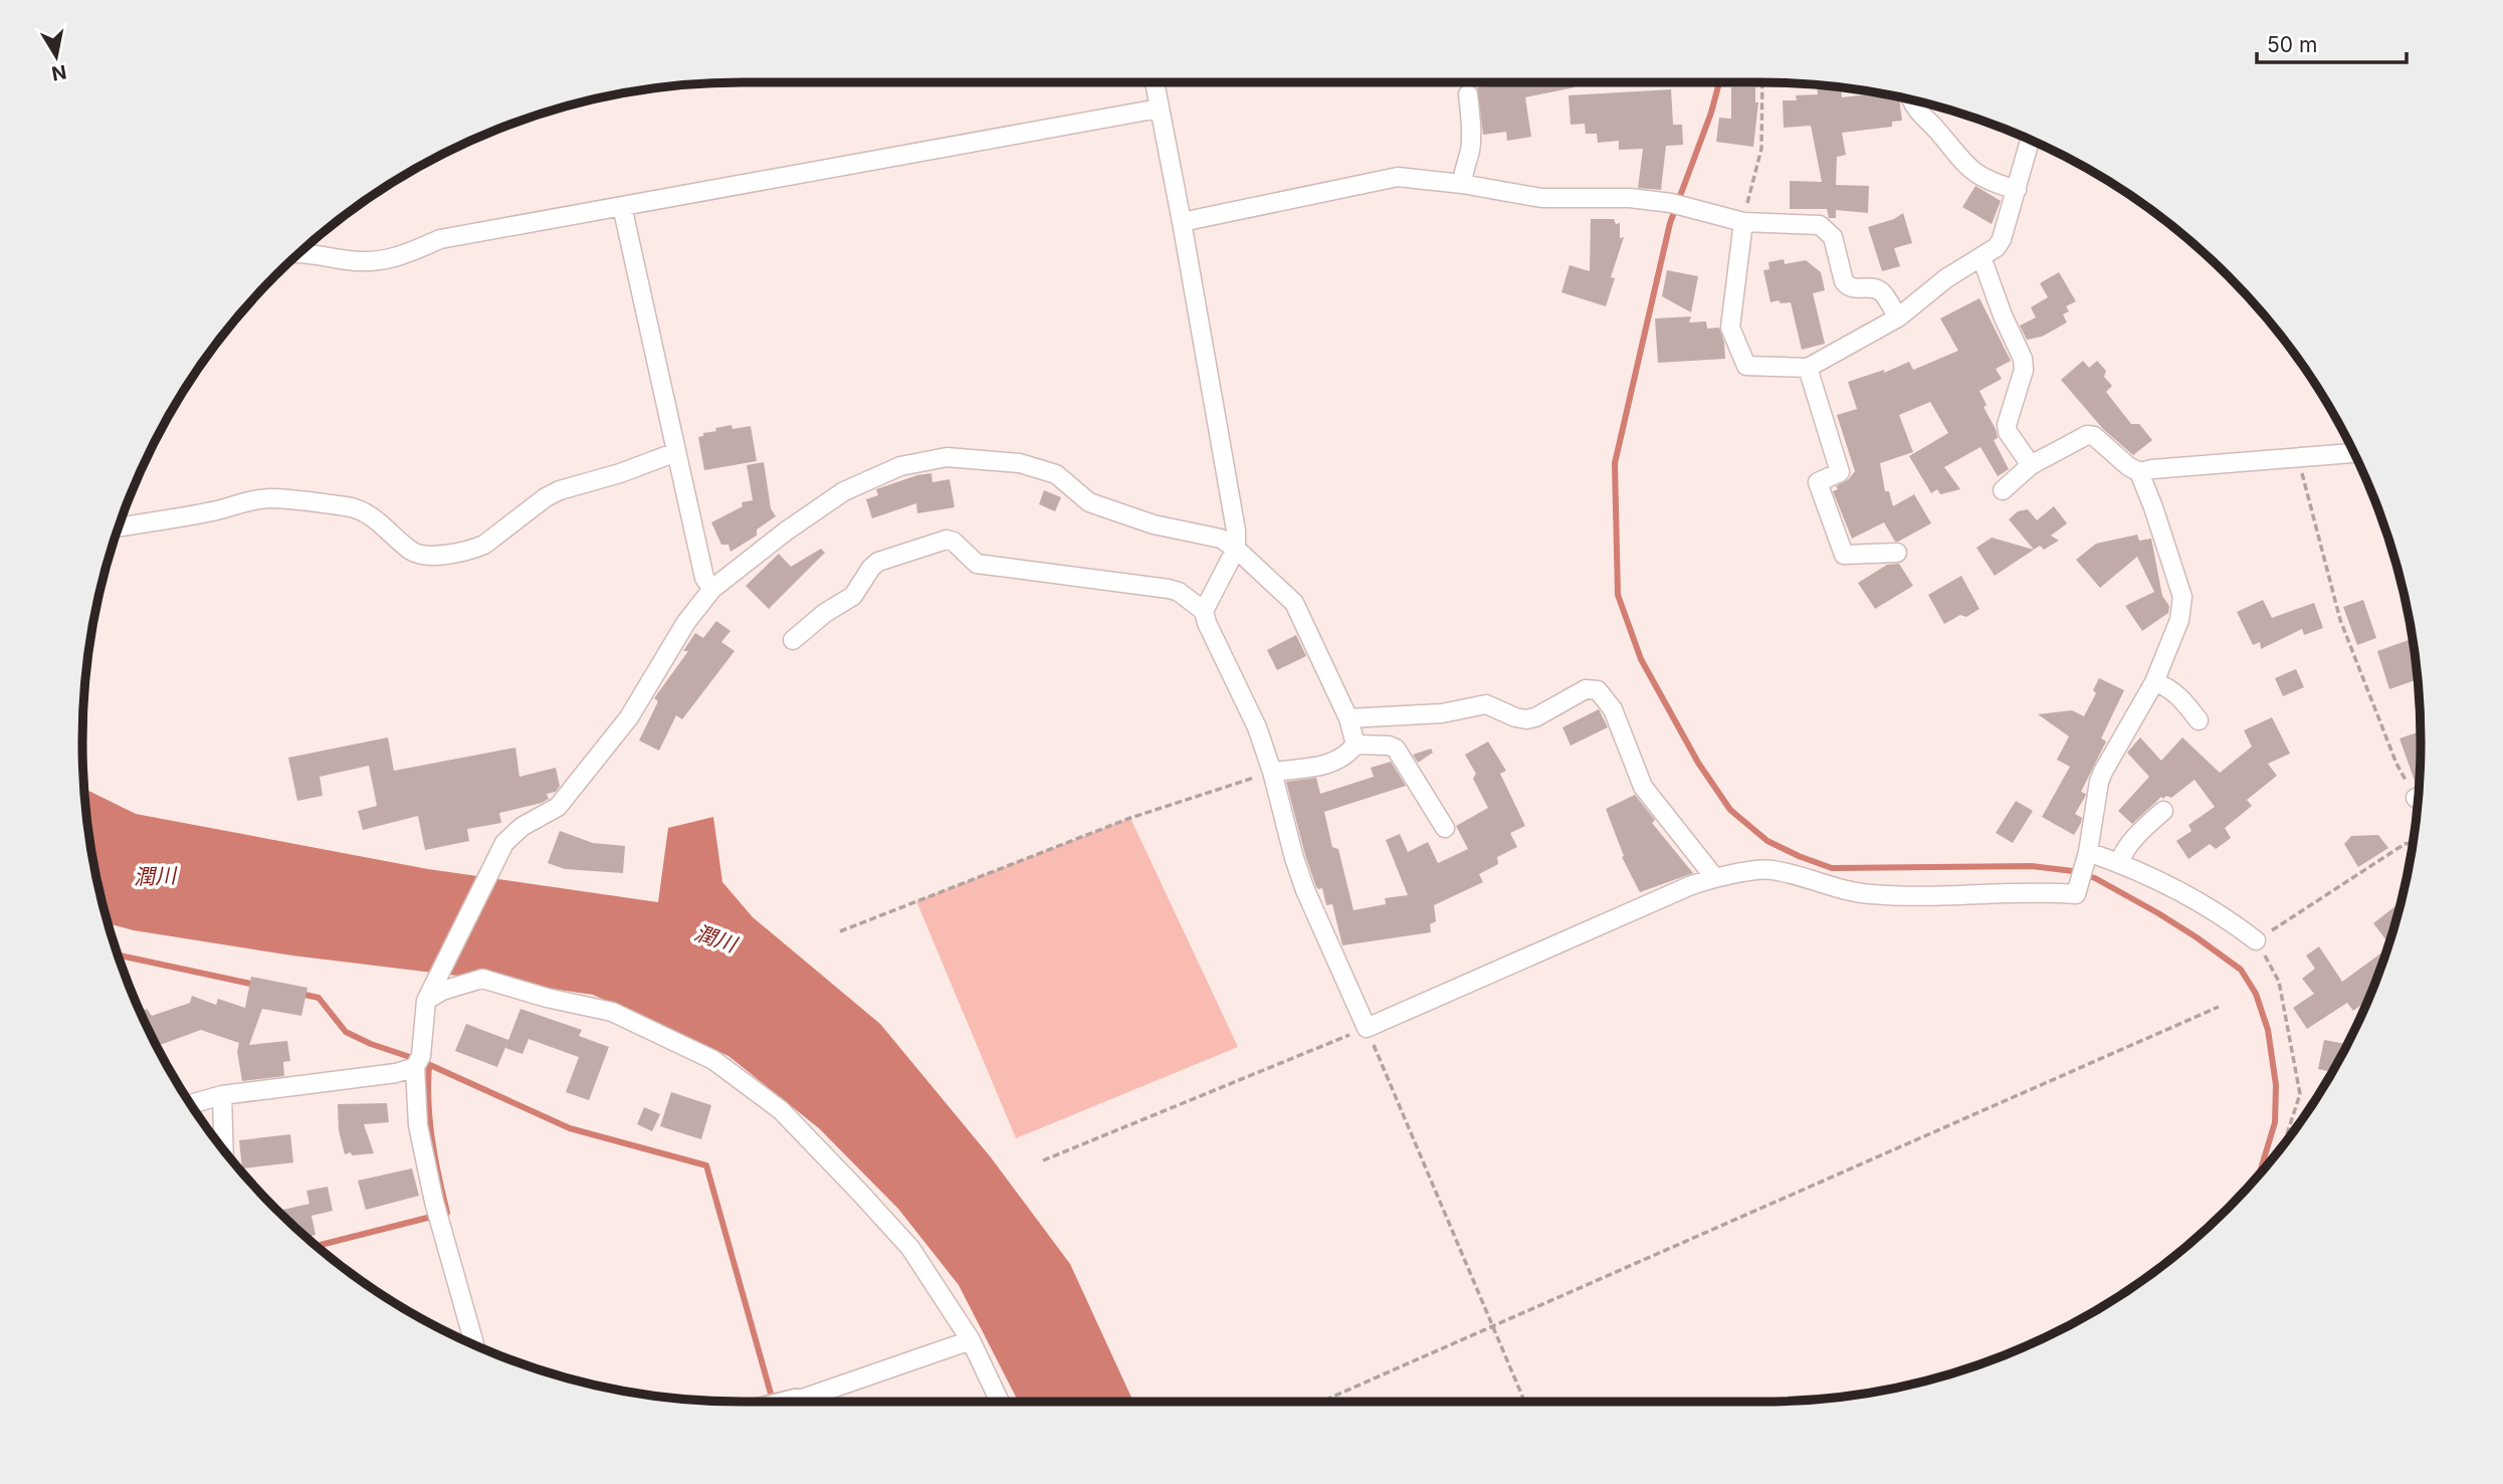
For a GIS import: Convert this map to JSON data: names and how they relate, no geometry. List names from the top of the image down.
{
  "water": ["潤川"],
  "scale_bar": "50 m",
  "north": "bottom"
}
